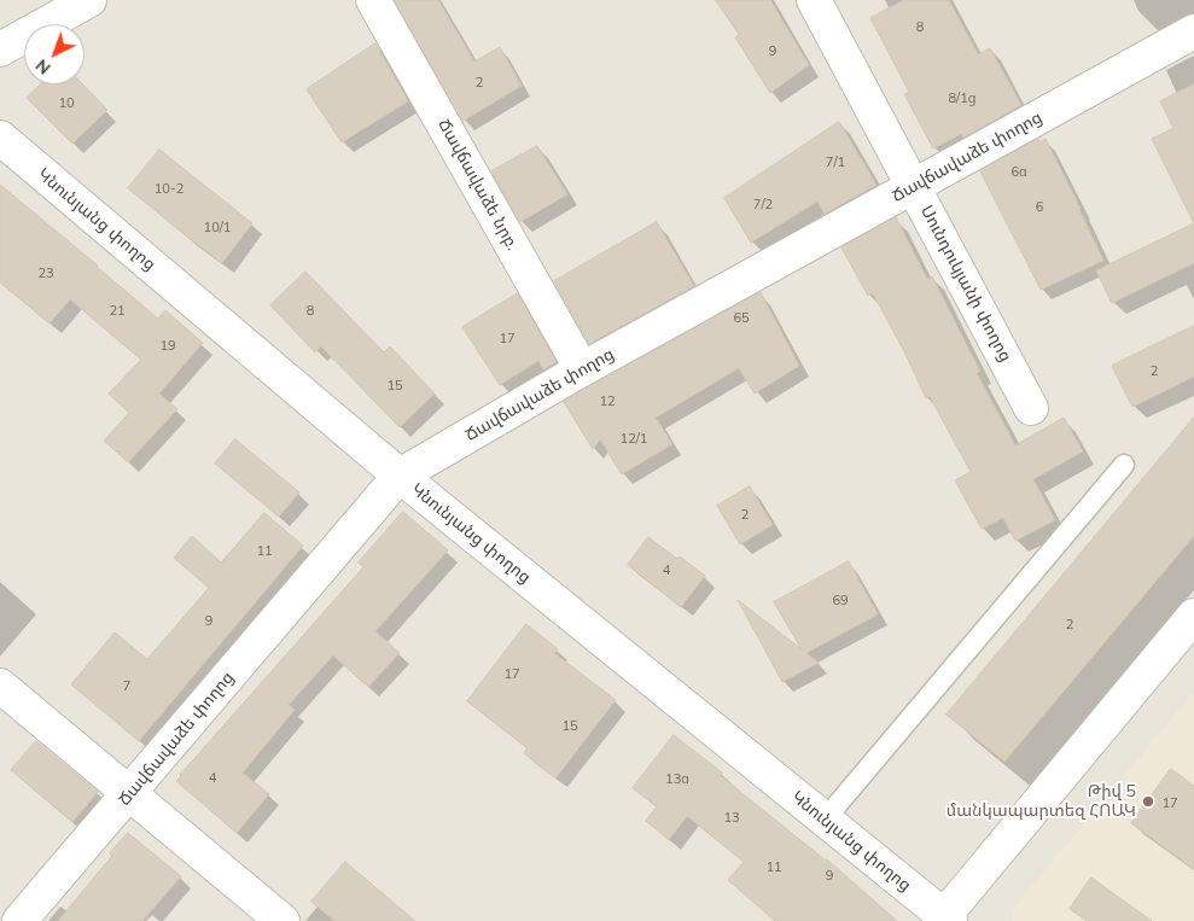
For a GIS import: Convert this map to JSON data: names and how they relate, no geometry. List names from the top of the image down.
{
  "streets": {
    "street": [
      "Ճավճավաձե փողոց",
      "Ճավճավաձե նրբ.",
      "Կնունյանց փողոց",
      "Սունդուկյանի փողոց"
    ]
  },
  "crossings": [
    ["Ճավճավաձե փողոց", "Ճավճավաձե նրբ."],
    ["Ճավճավաձե փողոց", "Կնունյանց փողոց"],
    ["Ճավճավաձե փողոց", "Սունդուկյանի փողոց"]
  ],
  "places": ["Թիվ 5 մանկապարտեզ ՀՈԱԿ"],
  "house_numbers": [
    "8",
    "9",
    "2",
    "8/1g",
    "10",
    "7/1",
    "6a",
    "10-2",
    "7/2",
    "6",
    "10/1",
    "23",
    "21",
    "8",
    "65",
    "17",
    "19",
    "2",
    "15",
    "12",
    "12/1",
    "2",
    "11",
    "4",
    "69",
    "9",
    "2",
    "17",
    "7",
    "15",
    "4",
    "13a",
    "17",
    "13",
    "11",
    "9"
  ],
  "north": "bottom left"
}
